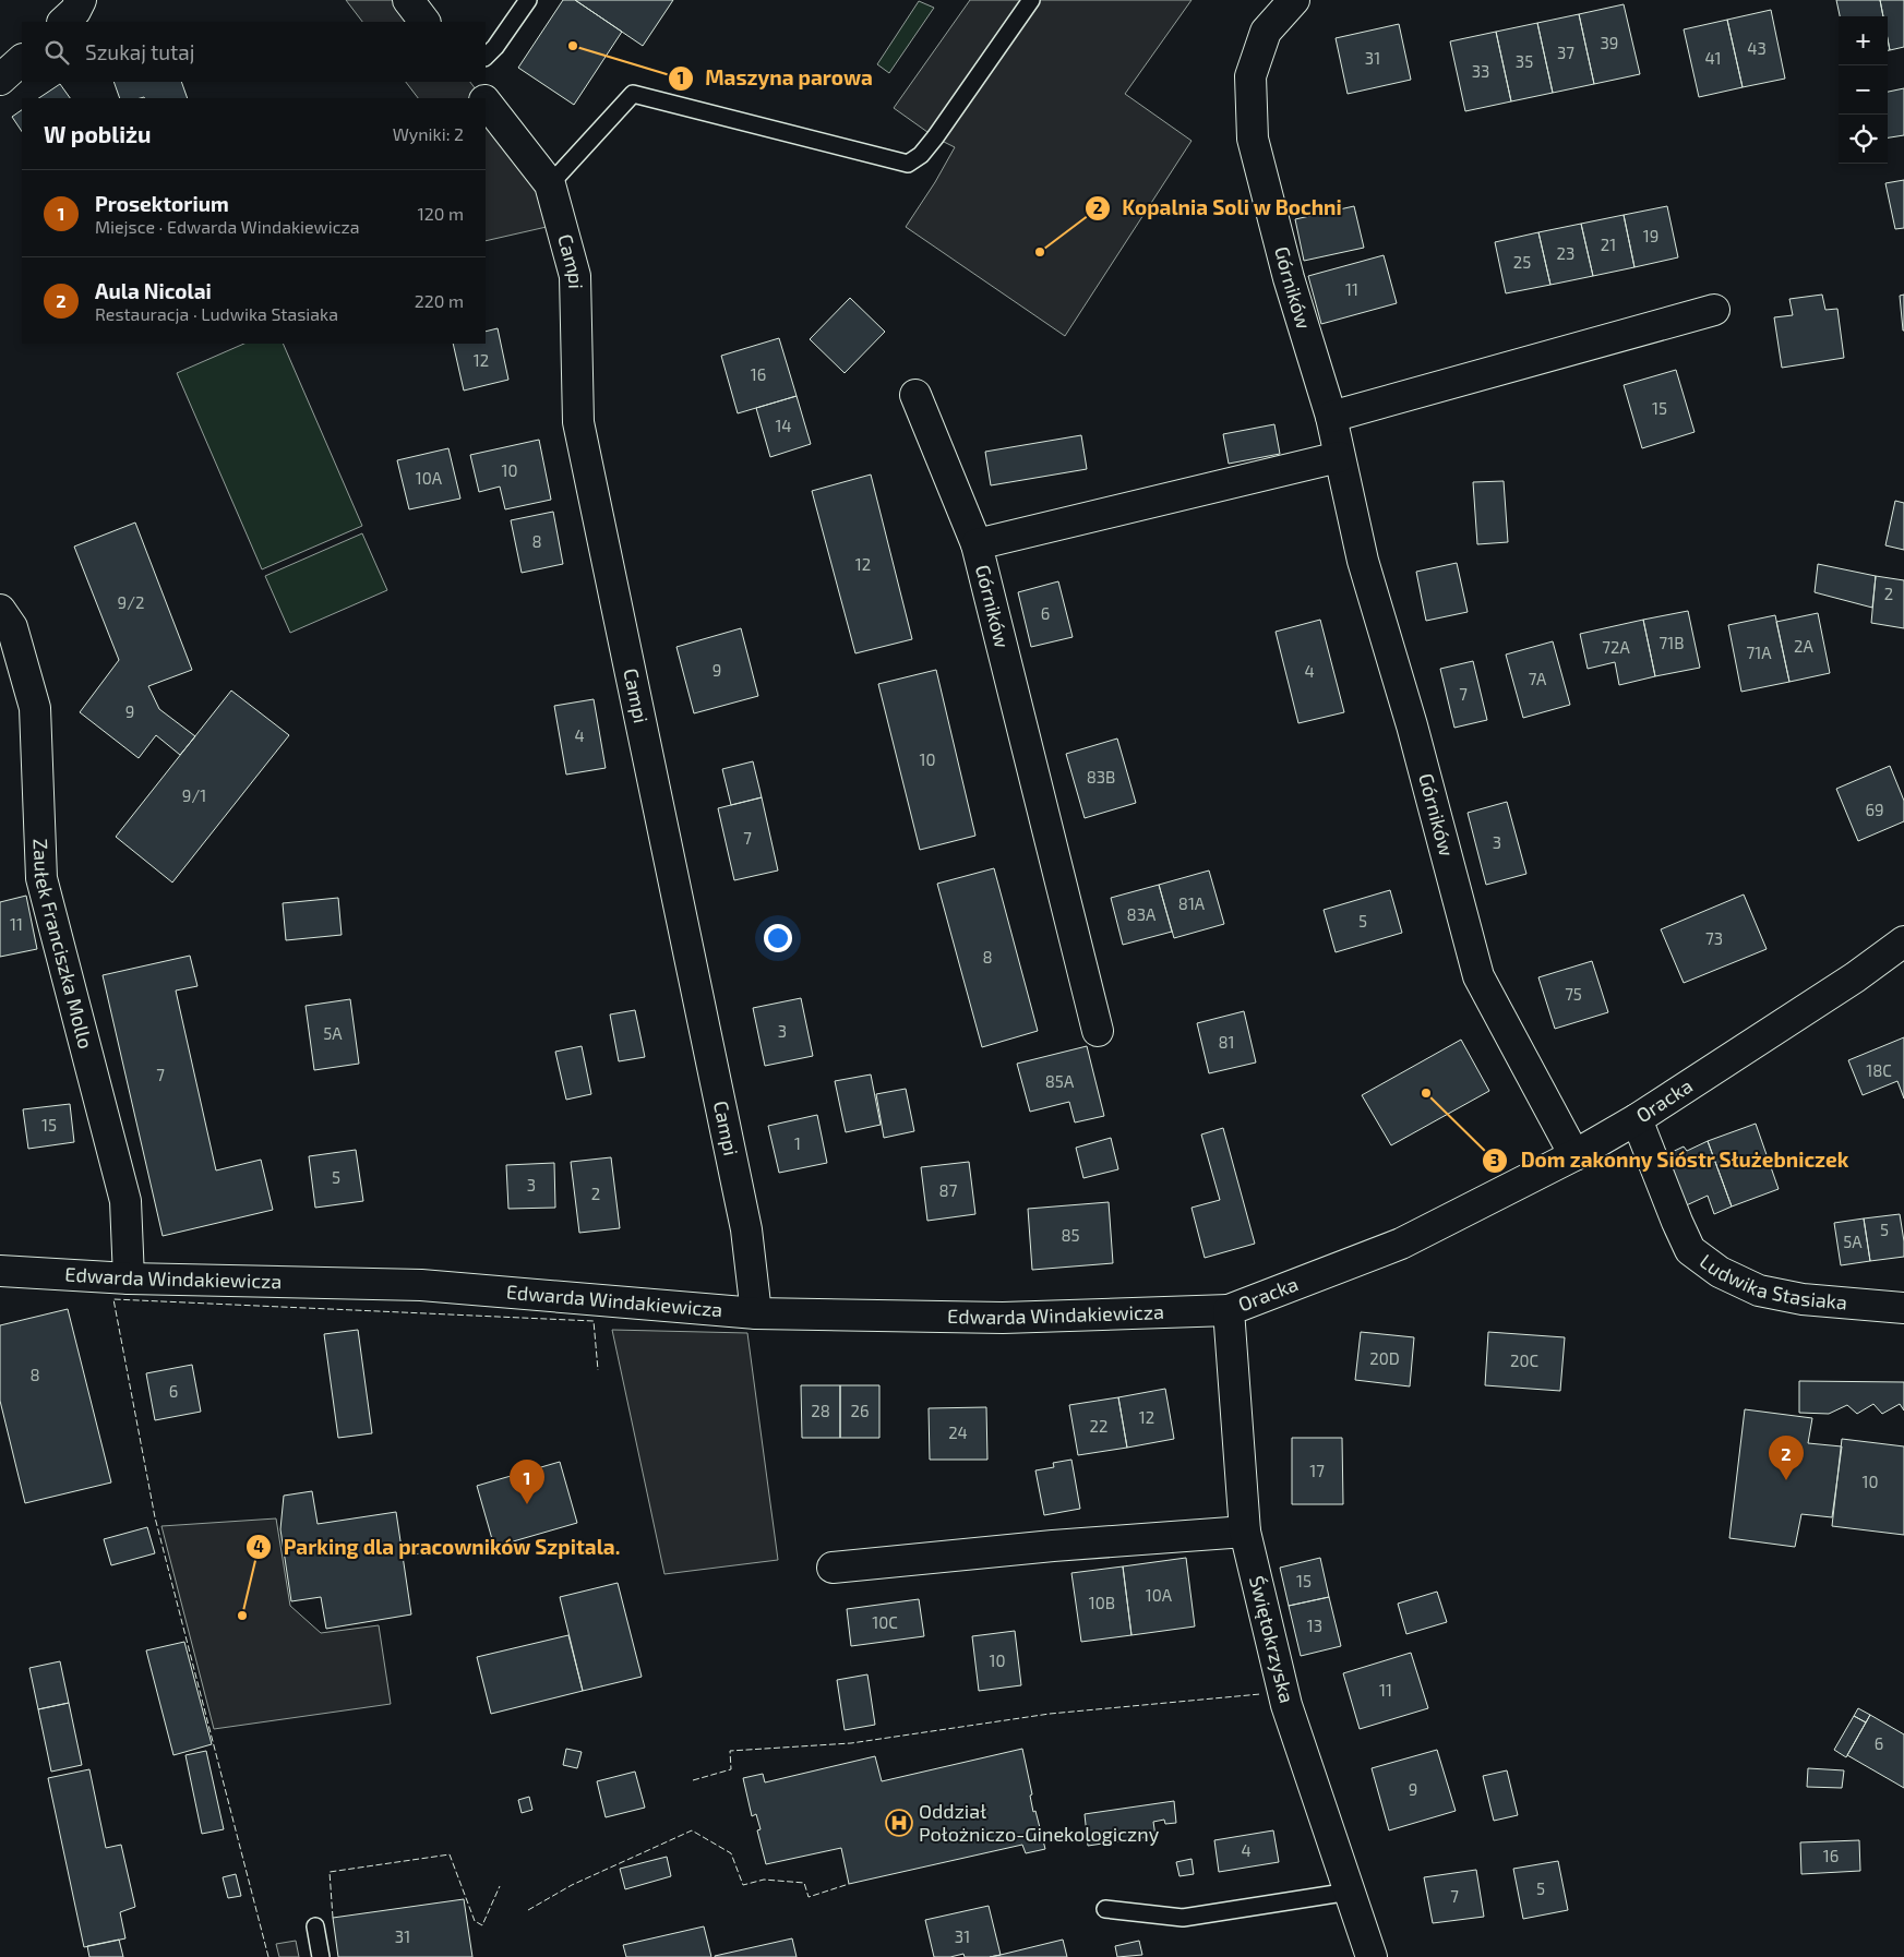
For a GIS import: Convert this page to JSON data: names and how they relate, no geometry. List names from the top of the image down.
{
  "streets": {
    "street": [
      "Campi",
      "Górników",
      "Zaułek Franciszka Mollo",
      "Oracka",
      "Edwarda Windakiewicza",
      "Ludwika Stasiaka",
      "Świętokrzyska"
    ]
  },
  "crossings": [
    ["Campi", "Edwarda Windakiewicza"],
    ["Górników", "Oracka"],
    ["Zaułek Franciszka Mollo", "Edwarda Windakiewicza"],
    ["Oracka", "Edwarda Windakiewicza"],
    ["Oracka", "Ludwika Stasiaka"],
    ["Oracka", "Świętokrzyska"],
    ["Edwarda Windakiewicza", "Świętokrzyska"]
  ],
  "places": {
    "other": [
      "Maszyna parowa",
      "Kopalnia Soli w Bochni",
      "Dom zakonny Sióstr Służebniczek",
      "Parking dla pracowników Szpitala."
    ],
    "hospital": ["Oddział Położniczo-Ginekologiczny"]
  },
  "house_numbers": [
    "39",
    "43",
    "37",
    "31",
    "41",
    "35",
    "33",
    "19",
    "21",
    "23",
    "25",
    "11",
    "12",
    "16",
    "15",
    "14",
    "10",
    "10A",
    "8",
    "12",
    "2",
    "9/2",
    "6",
    "71B",
    "2A",
    "72A",
    "71A",
    "9",
    "4",
    "7A",
    "7",
    "9",
    "4",
    "10",
    "83B",
    "9/1",
    "69",
    "7",
    "3",
    "81A",
    "83A",
    "5",
    "11",
    "73",
    "8",
    "75",
    "3",
    "5A",
    "81",
    "18C",
    "7",
    "85A",
    "15",
    "1",
    "5",
    "3",
    "87",
    "2",
    "5",
    "85",
    "5A",
    "20D",
    "20C",
    "8",
    "6",
    "28",
    "26",
    "12",
    "22",
    "24",
    "17",
    "10",
    "15",
    "10A",
    "10B",
    "10C",
    "13",
    "10",
    "11",
    "6",
    "9",
    "4",
    "16",
    "5",
    "7",
    "31",
    "31"
  ],
  "page": {
    "map_buttons": ["+", "−"],
    "search": "Szukaj tutaj",
    "heading": ["W pobliżu", "Wyniki: 2"],
    "list": [
      {
        "mark": "1",
        "name": "Prosektorium",
        "note": "Miejsce · Edwarda Windakiewicza",
        "value": "120 m"
      },
      {
        "mark": "2",
        "name": "Aula Nicolai",
        "note": "Restauracja · Ludwika Stasiaka",
        "value": "220 m"
      }
    ],
    "pins": ["2", "1"]
  }
}
